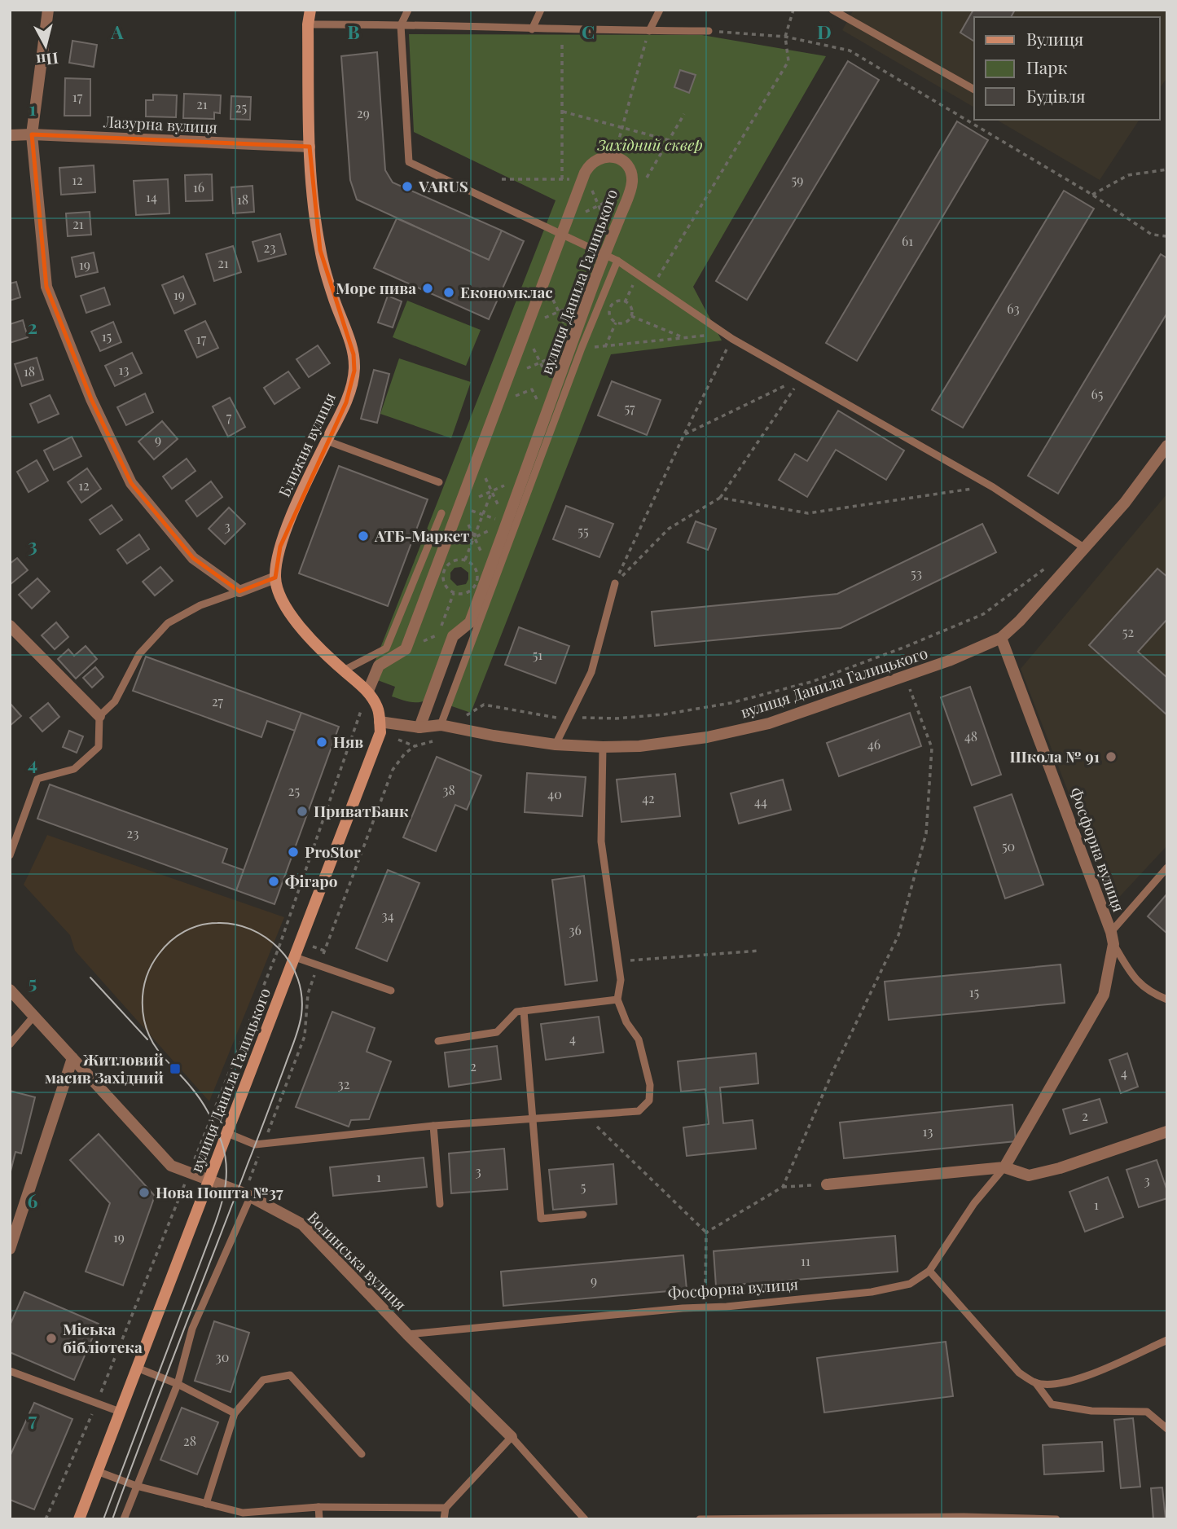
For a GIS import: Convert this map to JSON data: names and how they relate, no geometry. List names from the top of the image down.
{
  "streets": {
    "street": [
      "Лазурна вулиця",
      "вулиця Данила Галицького",
      "Ближня вулиця",
      "Фосфорна вулиця",
      "Волинська вулиця"
    ]
  },
  "crossings": [
    ["Лазурна вулиця", "Ближня вулиця"],
    ["вулиця Данила Галицького", "Ближня вулиця"],
    ["вулиця Данила Галицького", "Фосфорна вулиця"],
    ["вулиця Данила Галицького", "Волинська вулиця"],
    ["Фосфорна вулиця", "Волинська вулиця"]
  ],
  "parks": ["Західний сквер"],
  "places": {
    "other": [
      "VARUS",
      "Море пива",
      "Економклас",
      "АТБ-Маркет",
      "Няв",
      "Школа № 91",
      "ПриватБанк",
      "ProStor",
      "Фігаро",
      "Нова Пошта №37",
      "Міська бібліотека"
    ],
    "transit": ["Житловий масив Західний"]
  },
  "house_numbers": [
    "17",
    "21",
    "25",
    "29",
    "12",
    "59",
    "16",
    "14",
    "18",
    "21",
    "61",
    "23",
    "21",
    "19",
    "19",
    "63",
    "15",
    "17",
    "13",
    "18",
    "65",
    "57",
    "7",
    "9",
    "12",
    "3",
    "55",
    "53",
    "52",
    "51",
    "27",
    "48",
    "46",
    "38",
    "25",
    "40",
    "42",
    "44",
    "23",
    "50",
    "34",
    "36",
    "15",
    "4",
    "2",
    "4",
    "32",
    "2",
    "13",
    "3",
    "1",
    "3",
    "5",
    "1",
    "19",
    "11",
    "9",
    "30",
    "28"
  ],
  "legend": ["Вулиця", "Парк", "Будівля"],
  "north": "bottom",
  "grid": {
    "columns": [
      "A",
      "B",
      "C",
      "D"
    ],
    "rows": [
      "1",
      "2",
      "3",
      "4",
      "5",
      "6",
      "7"
    ]
  }
}
